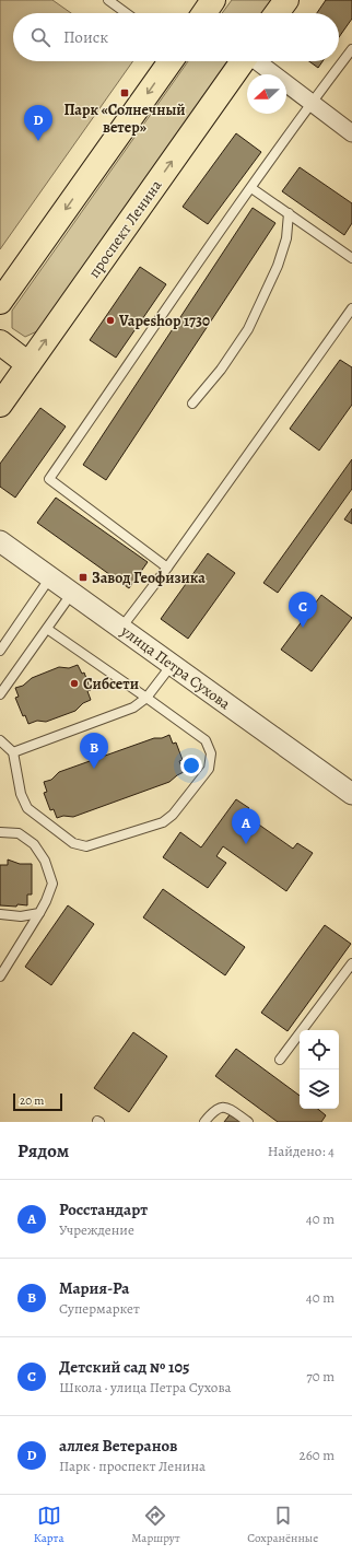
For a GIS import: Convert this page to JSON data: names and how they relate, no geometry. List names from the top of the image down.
{
  "streets": {
    "main road": ["проспект Ленина"],
    "street": ["улица Петра Сухова"]
  },
  "places": {
    "transit": ["Парк «Солнечный ветер»", "Завод Геофизика"],
    "other": ["Vapeshop 1730", "Сибсети"]
  },
  "scale_bar": "20 m",
  "north": "left",
  "page": {
    "search": "Поиск",
    "pins": [
      "D",
      "C",
      "B",
      "A"
    ],
    "scale": "20 m",
    "heading": ["Рядом", "Найдено: 4"],
    "list": [
      {
        "mark": "A",
        "name": "Росстандарт",
        "note": "Учреждение",
        "value": "40 m"
      },
      {
        "mark": "B",
        "name": "Мария-Ра",
        "note": "Супермаркет",
        "value": "40 m"
      },
      {
        "mark": "C",
        "name": "Детский сад № 105",
        "note": "Школа · улица Петра Сухова",
        "value": "70 m"
      },
      {
        "mark": "D",
        "name": "аллея Ветеранов",
        "note": "Парк · проспект Ленина",
        "value": "260 m"
      }
    ],
    "nav": ["Карта", "Маршрут", "Сохранённые"]
  }
}
